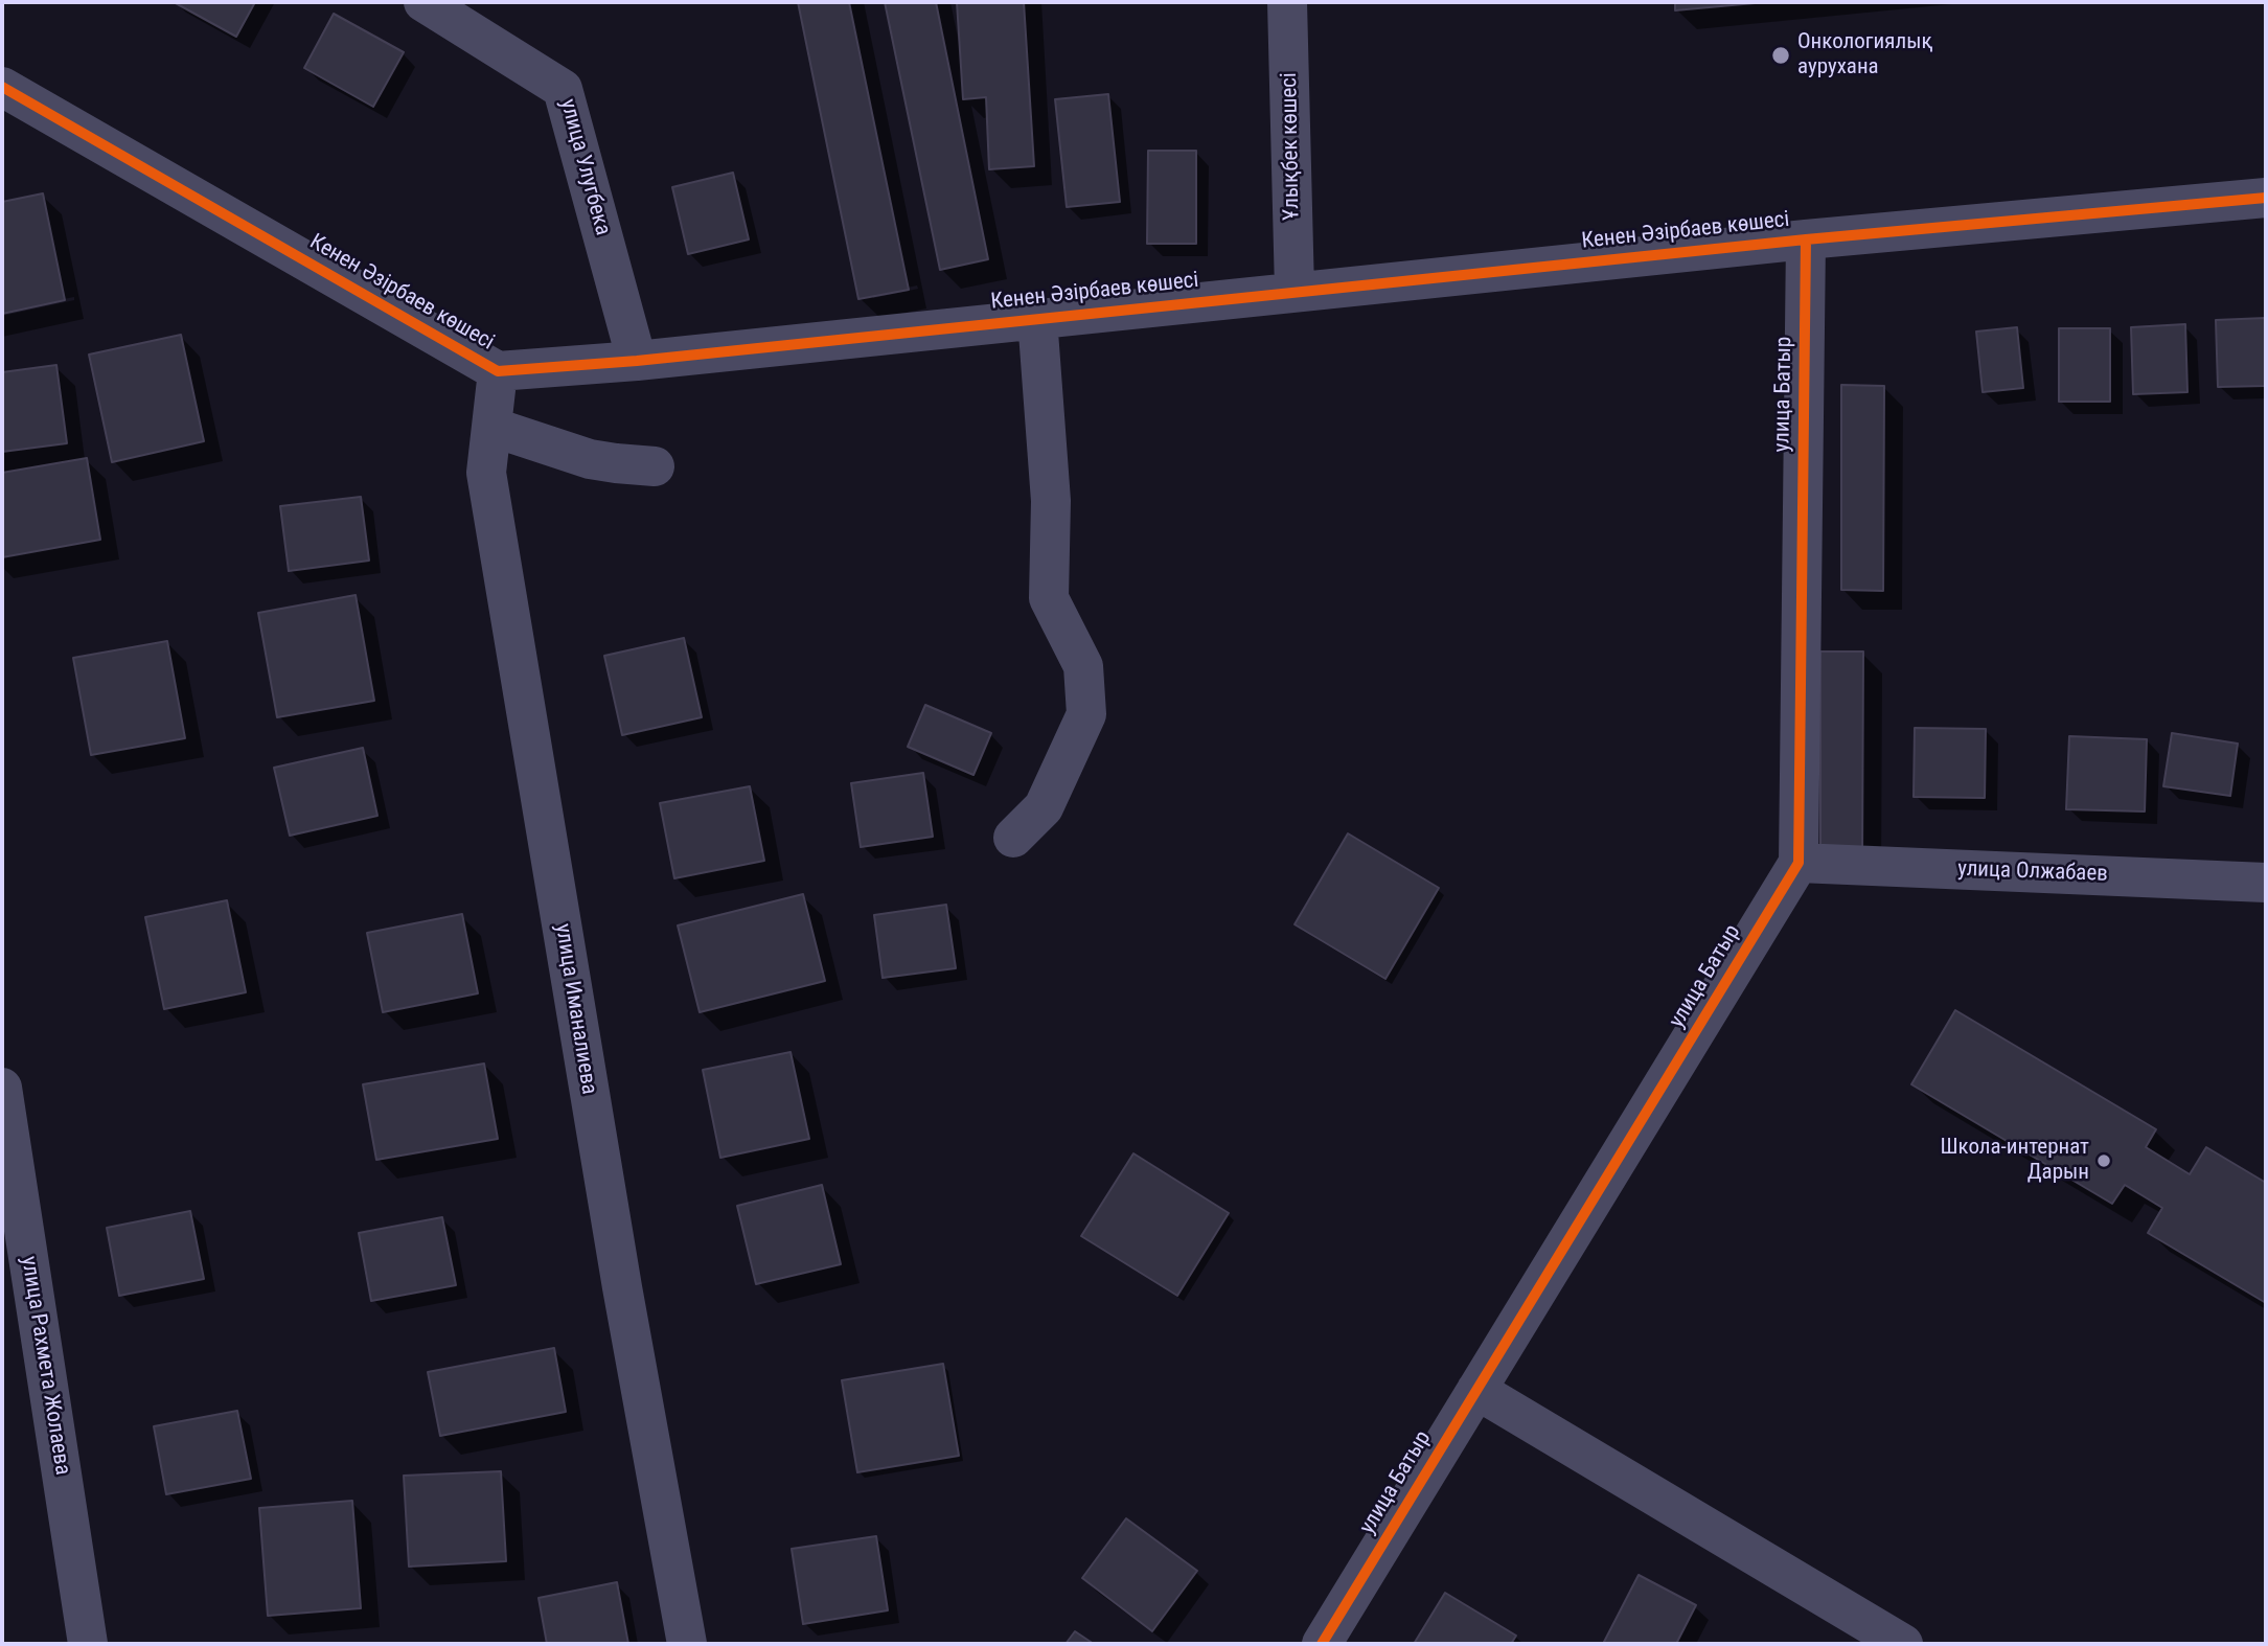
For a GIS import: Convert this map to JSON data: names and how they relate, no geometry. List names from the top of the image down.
{
  "streets": {
    "street": [
      "Ұлықбек көшесі",
      "улица Улугбека",
      "Кенен Әзірбаев көшесі",
      "улица Батыр",
      "улица Олжабаев",
      "улица Иманалиева",
      "улица Рахмета Жолаева"
    ]
  },
  "crossings": [
    ["Ұлықбек көшесі", "Кенен Әзірбаев көшесі"],
    ["улица Улугбека", "Кенен Әзірбаев көшесі"],
    ["Кенен Әзірбаев көшесі", "улица Батыр"],
    ["Кенен Әзірбаев көшесі", "улица Иманалиева"],
    ["улица Батыр", "улица Олжабаев"]
  ],
  "places": ["Онкологиялық аурухана", "Школа-интернат Дарын"]
}
